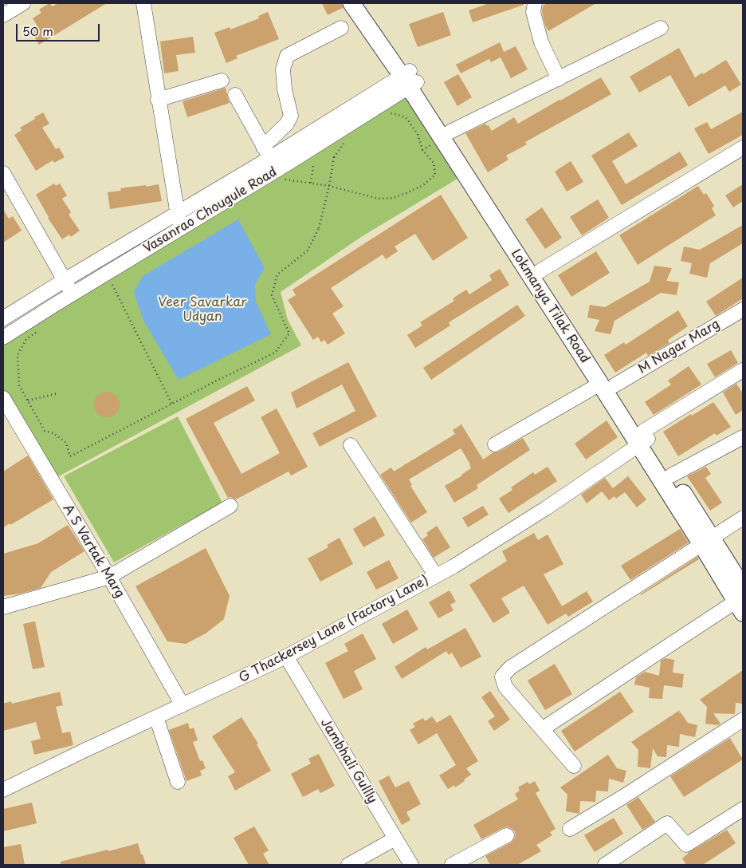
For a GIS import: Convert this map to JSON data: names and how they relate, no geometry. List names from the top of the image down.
{
  "streets": {
    "main road": ["Lokmanya Tilak Road"],
    "street": [
      "Vasanrao Chougule Road",
      "M Nagar Marg",
      "A S Vartak Marg",
      "G Thackersey Lane (Factory Lane)",
      "Jambhali Gullly"
    ]
  },
  "crossings": [
    ["Vasanrao Chougule Road", "Lokmanya Tilak Road"],
    ["Lokmanya Tilak Road", "M Nagar Marg"],
    ["Lokmanya Tilak Road", "G Thackersey Lane (Factory Lane)"],
    ["A S Vartak Marg", "G Thackersey Lane (Factory Lane)"],
    ["G Thackersey Lane (Factory Lane)", "Jambhali Gullly"]
  ],
  "parks": ["Veer Savarkar Udyan"],
  "scale_bar": "50 m"
}
